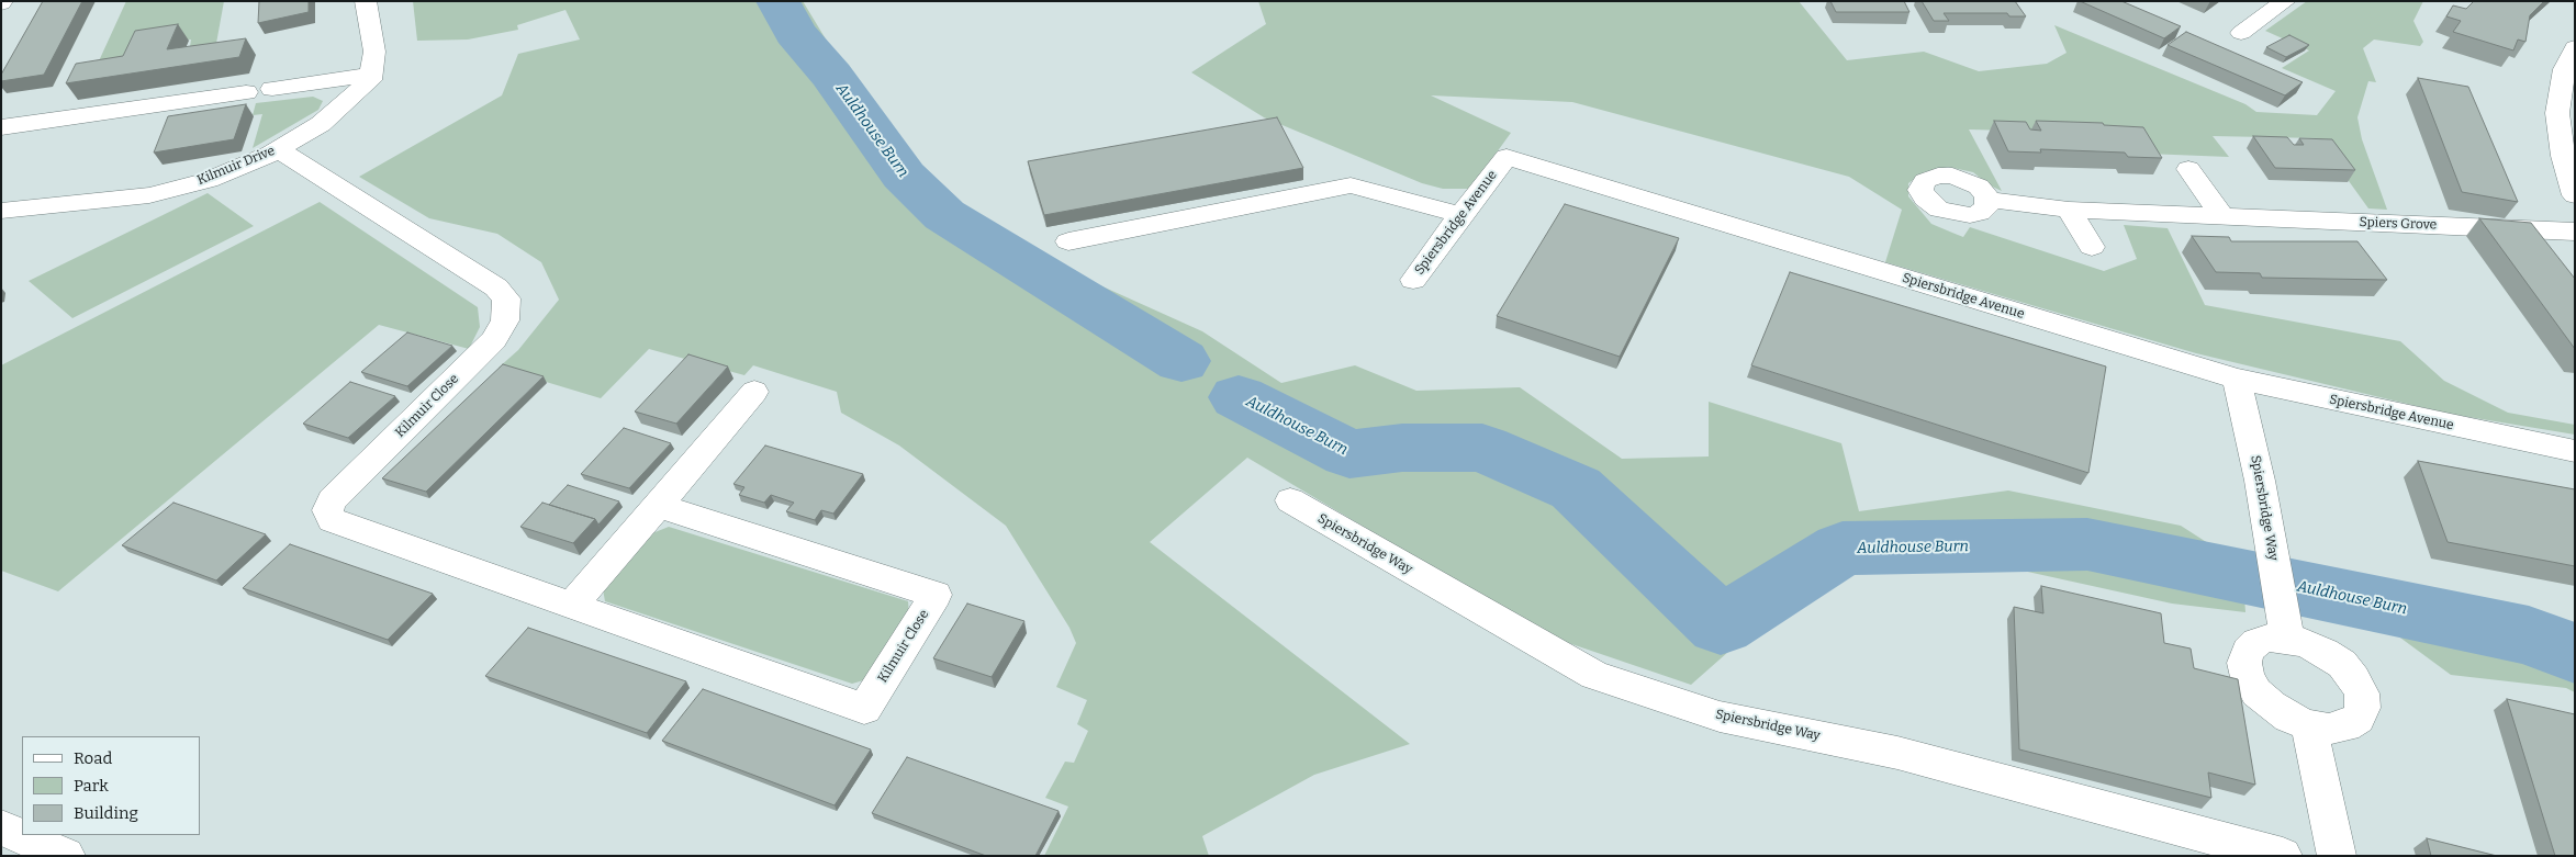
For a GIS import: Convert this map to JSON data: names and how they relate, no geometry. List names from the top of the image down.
{
  "streets": {
    "street": [
      "Kilmuir Drive",
      "Spiersbridge Avenue",
      "Spiers Grove",
      "Kilmuir Close",
      "Spiersbridge Way"
    ]
  },
  "crossings": [
    ["Kilmuir Drive", "Kilmuir Close"],
    ["Spiersbridge Avenue", "Spiersbridge Way"]
  ],
  "water": ["Auldhouse Burn"],
  "legend": ["Road", "Park", "Building"]
}
